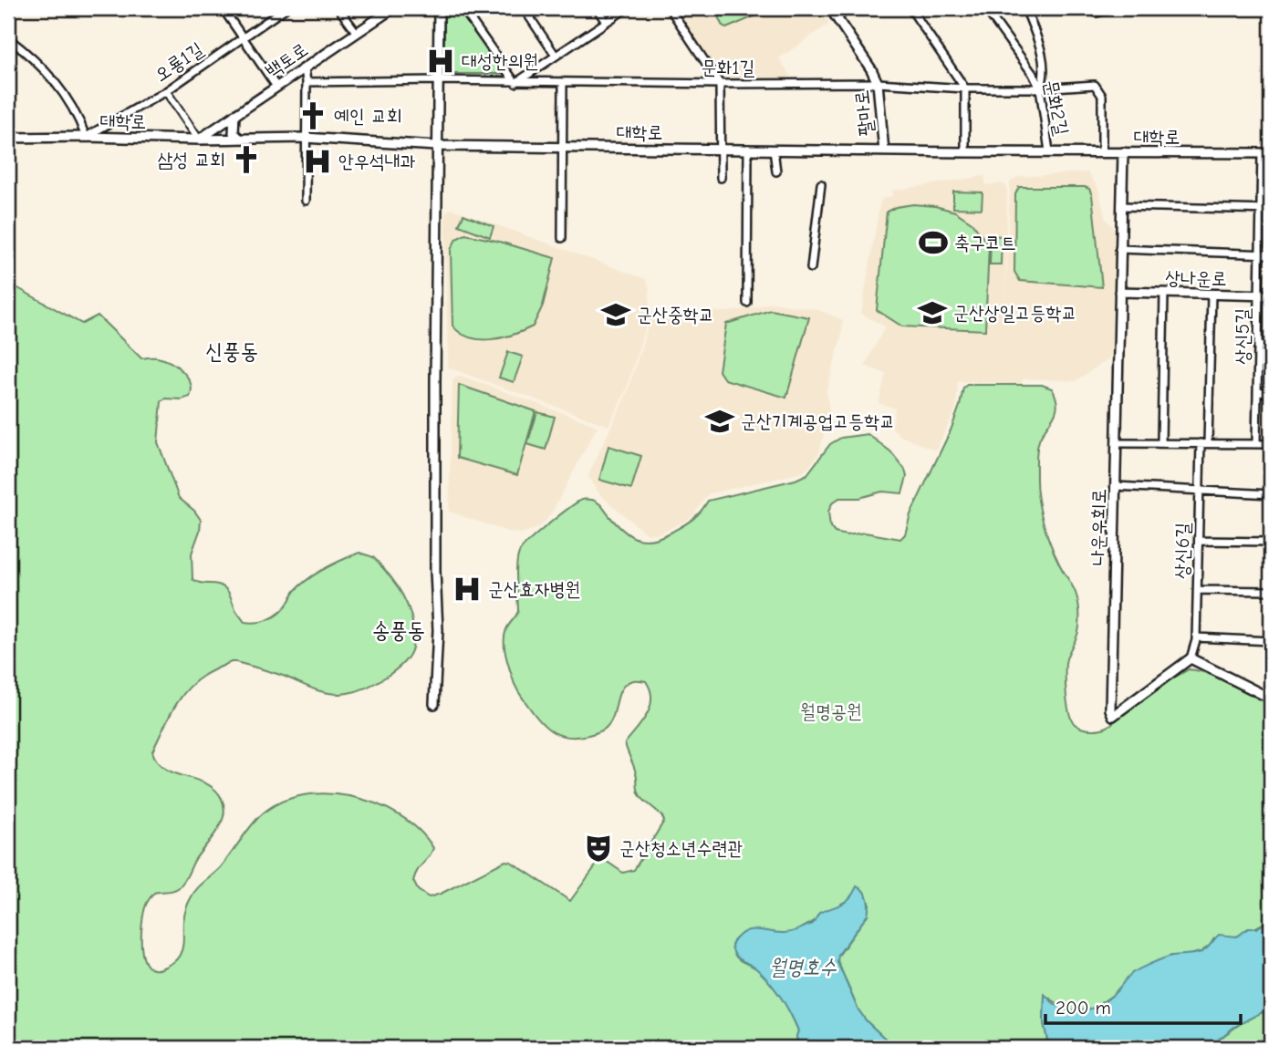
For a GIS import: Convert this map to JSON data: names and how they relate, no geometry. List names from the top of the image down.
{
  "streets": {
    "street": [
      "백토로",
      "오룡1길",
      "문화1길",
      "문화2길",
      "팔마로",
      "대학로",
      "상나운로",
      "상신5길",
      "나운우회로",
      "상신6길"
    ]
  },
  "crossings": [
    ["백토로", "대학로"],
    ["오룡1길", "대학로"],
    ["문화1길", "문화2길"],
    ["문화1길", "팔마로"],
    ["문화1길", "대학로"],
    ["문화2길", "대학로"],
    ["팔마로", "대학로"],
    ["대학로", "상신5길"],
    ["대학로", "나운우회로"],
    ["상나운로", "상신5길"],
    ["상나운로", "나운우회로"],
    ["상나운로", "상신6길"],
    ["나운우회로", "상신6길"]
  ],
  "districts": ["신풍동", "송풍동"],
  "water": ["월명호수"],
  "parks": ["월명공원"],
  "places": {
    "hospital": ["대성한의원", "안우석내과", "군산효자병원"],
    "church": ["예인 교회", "삼성 교회"],
    "sports": ["축구코트"],
    "school or university": ["군산상일고등학교", "군산중학교", "군산기계공업고등학교"],
    "theatre": ["군산청소년수련관"]
  },
  "scale_bar": "200 m"
}
